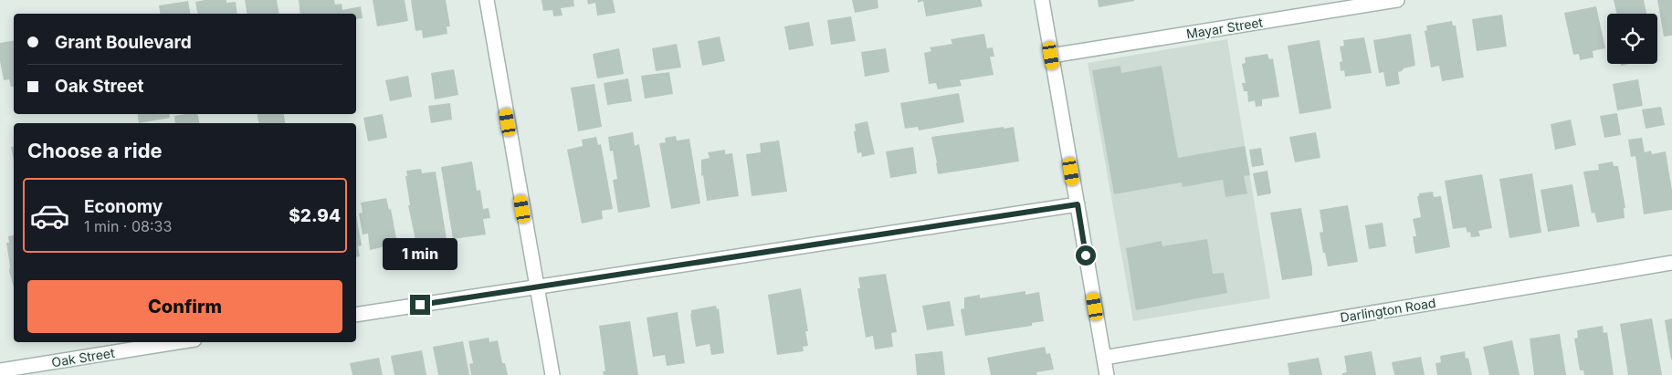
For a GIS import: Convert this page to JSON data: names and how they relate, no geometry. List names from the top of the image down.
{
  "streets": {
    "street": ["Mayar Street", "Darlington Road", "Oak Street"]
  },
  "page": {
    "banner": ["Grant Boulevard", "Oak Street"],
    "heading": "Choose a ride",
    "list": [
      {
        "name": "Economy",
        "note": "1 min · 08:33",
        "value": "$2.94"
      }
    ],
    "bubble": "1 min",
    "buttons": "Confirm"
  }
}
